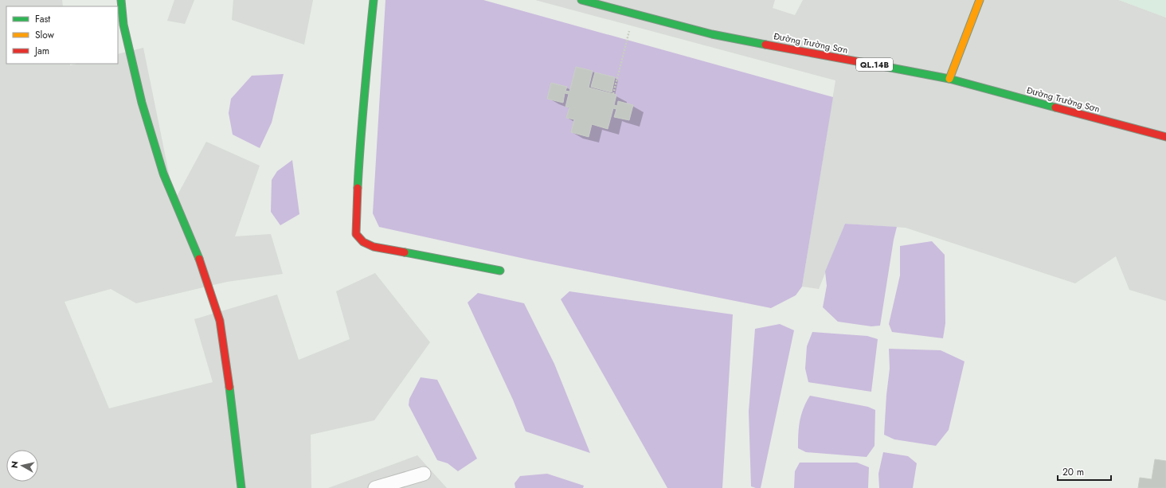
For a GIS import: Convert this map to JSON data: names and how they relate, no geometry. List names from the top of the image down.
{
  "streets": {
    "main road": ["Đường Trường Sơn", "QL.14B"]
  },
  "legend": ["Fast", "Slow", "Jam"],
  "scale_bar": "20 m",
  "north": "left"
}
